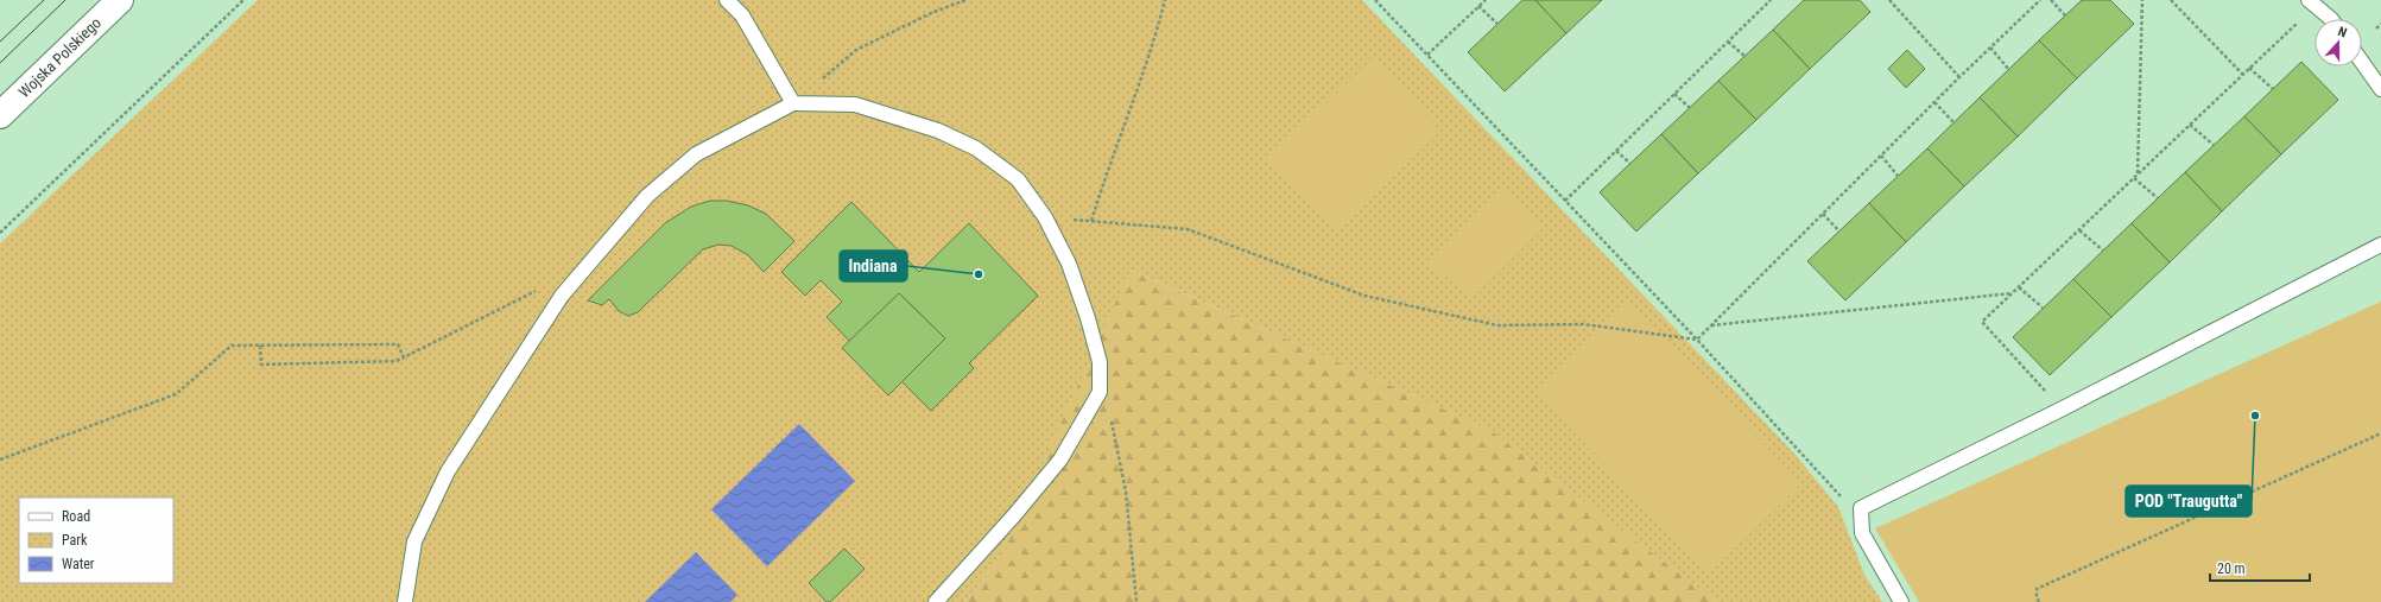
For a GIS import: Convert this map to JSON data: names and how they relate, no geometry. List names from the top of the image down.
{
  "streets": {
    "main road": ["Wojska Polskiego"]
  },
  "places": ["Indiana", "POD \"Traugutta\""],
  "legend": ["Road", "Park", "Water"],
  "scale_bar": "20 m",
  "north": "top"
}
